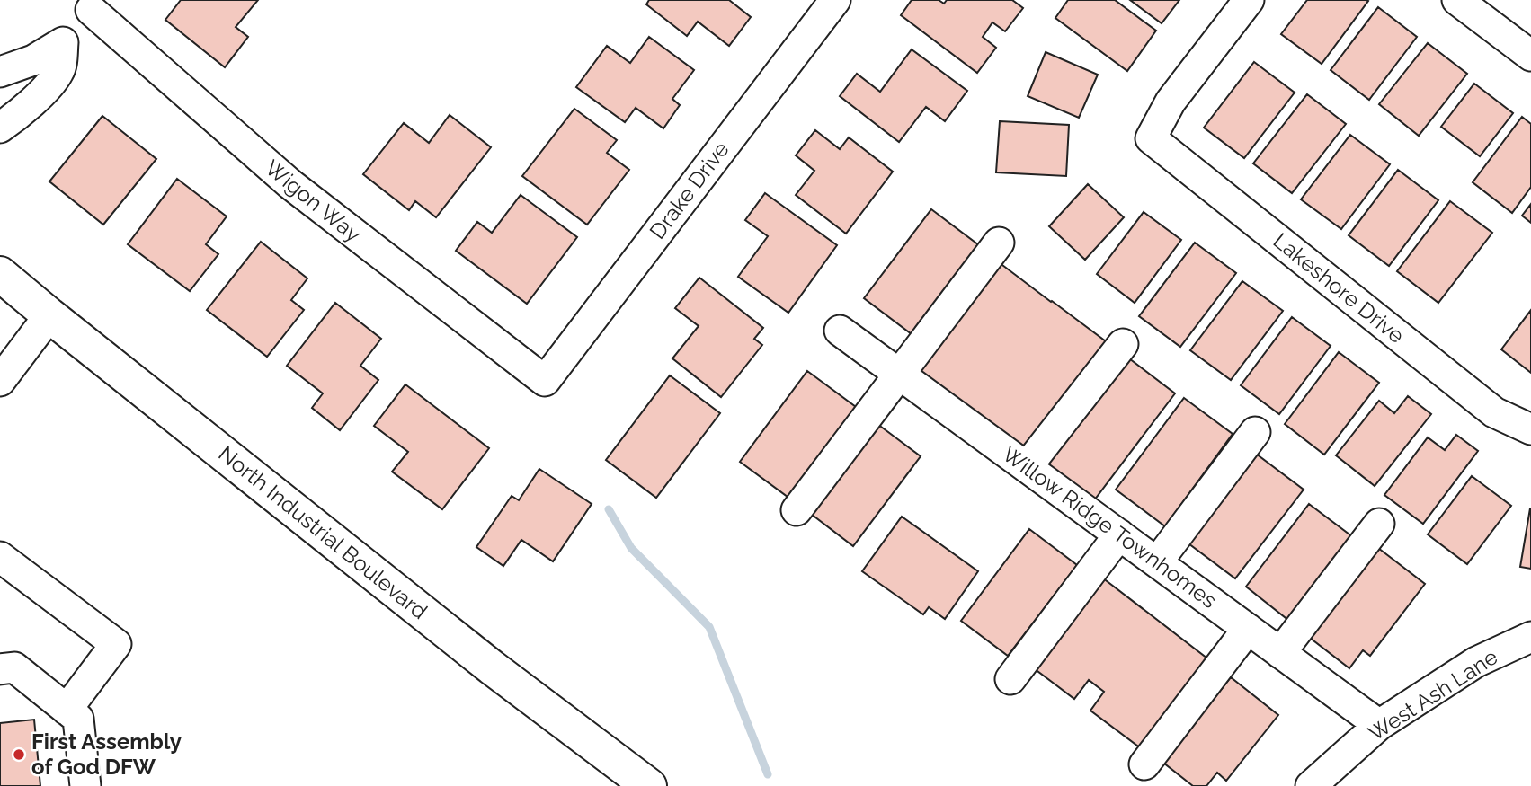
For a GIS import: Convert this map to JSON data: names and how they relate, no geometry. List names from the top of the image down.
{
  "streets": {
    "main road": ["North Industrial Boulevard"],
    "street": [
      "Drake Drive",
      "Wigon Way",
      "Lakeshore Drive",
      "Willow Ridge Townhomes",
      "West Ash Lane"
    ]
  },
  "crossings": [
    ["Drake Drive", "Wigon Way"],
    ["Willow Ridge Townhomes", "West Ash Lane"]
  ],
  "places": ["First Assembly of God DFW"]
}
